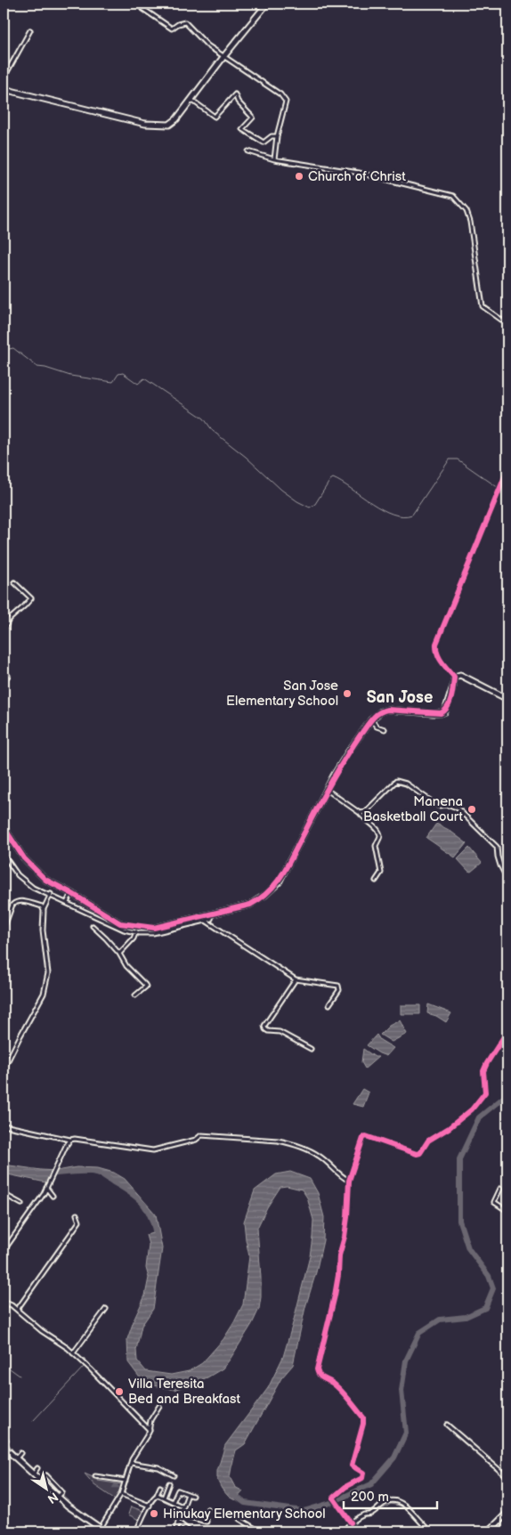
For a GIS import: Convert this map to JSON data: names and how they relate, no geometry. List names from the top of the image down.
{
  "districts": ["San Jose"],
  "places": [
    "Church of Christ",
    "San Jose Elementary School",
    "Manena Basketball Court",
    "Villa Teresita Bed and Breakfast",
    "Hinukay Elementary School"
  ],
  "scale_bar": "200 m",
  "north": "bottom right"
}
